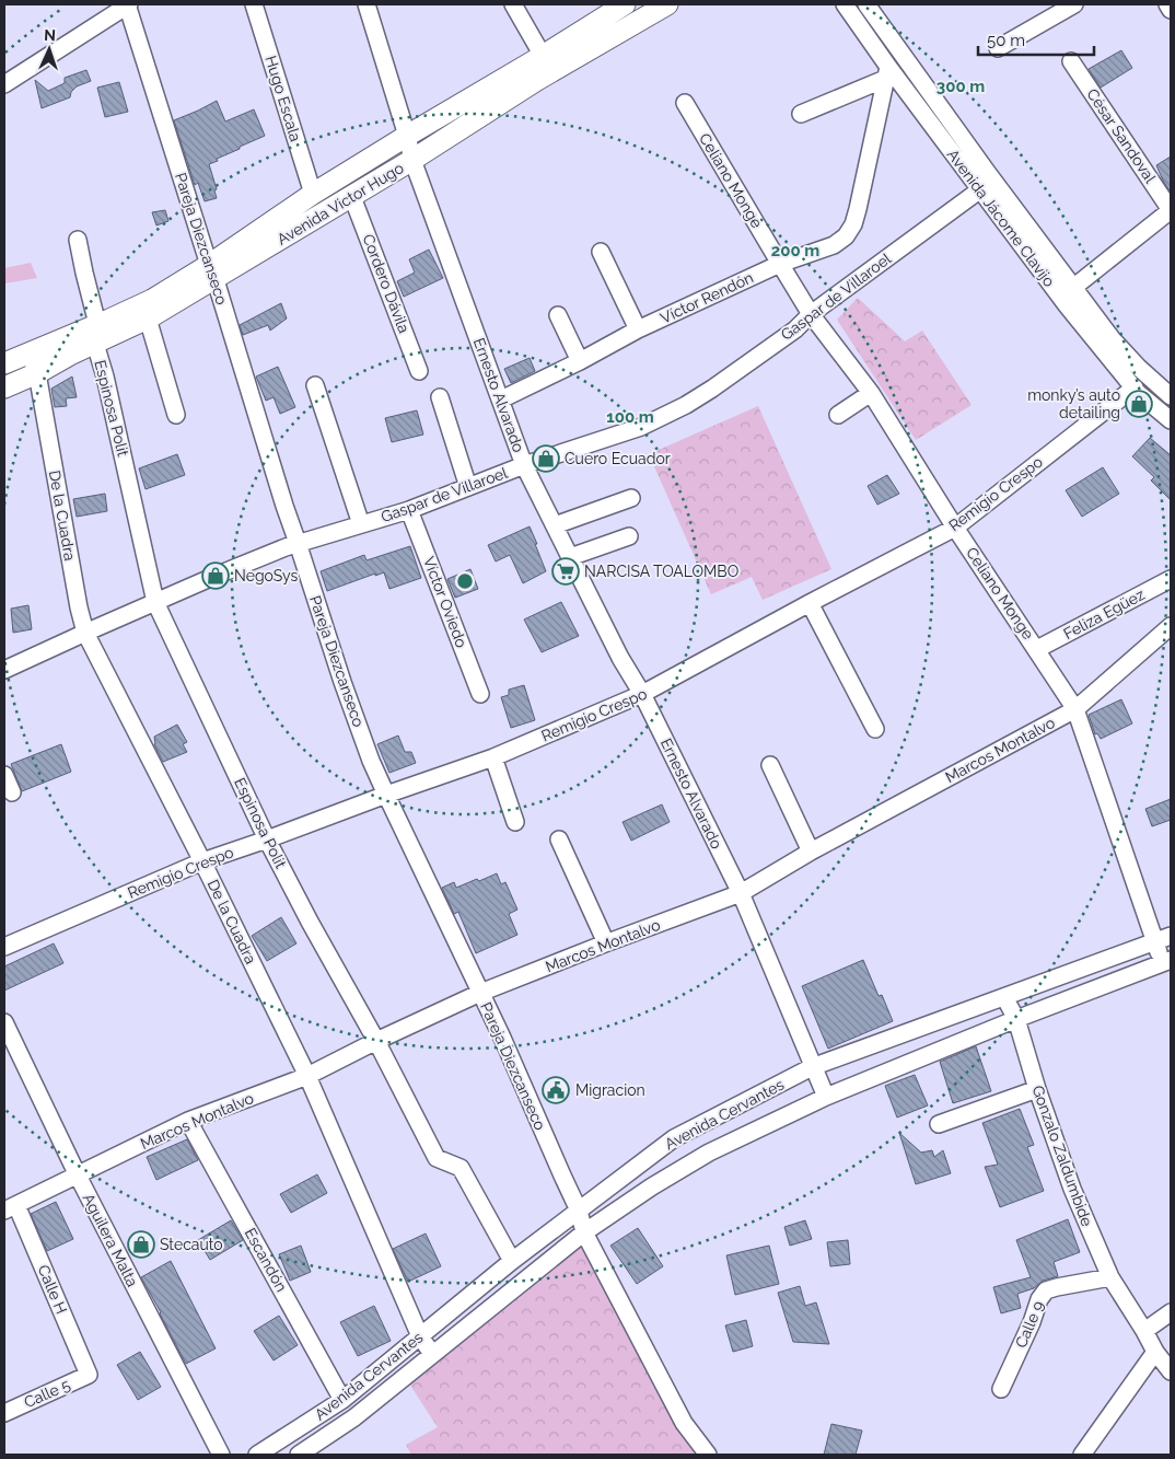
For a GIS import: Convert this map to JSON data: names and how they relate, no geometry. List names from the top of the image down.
{
  "streets": {
    "main road": ["Avenida Victor Hugo"],
    "street": [
      "Hugo Escala",
      "César Sandoval",
      "Celiano Monge",
      "Avenida Jácome Clavijo",
      "Pareja Diezcanseco",
      "Cordero Dávila",
      "Gaspar de Villaroel",
      "Víctor Rendón",
      "Ernesto Alvarado",
      "Espinosa Polit",
      "Remigio Crespo",
      "De la Cuadra",
      "Víctor Oviedo",
      "Feliza Egüez",
      "Marcos Montalvo",
      "Avenida Cervantes",
      "Gonzalo Zaldumbide",
      "Aguilera Malta",
      "Escandón",
      "Calle H",
      "Calle 9",
      "Calle 5"
    ]
  },
  "crossings": [
    ["Hugo Escala", "Avenida Victor Hugo"],
    ["Celiano Monge", "Gaspar de Villaroel"],
    ["Celiano Monge", "Víctor Rendón"],
    ["Celiano Monge", "Remigio Crespo"],
    ["Celiano Monge", "Feliza Egüez"],
    ["Celiano Monge", "Marcos Montalvo"],
    ["Celiano Monge", "Avenida Cervantes"],
    ["Avenida Victor Hugo", "Pareja Diezcanseco"],
    ["Avenida Victor Hugo", "Cordero Dávila"],
    ["Avenida Victor Hugo", "Ernesto Alvarado"],
    ["Avenida Victor Hugo", "Espinosa Polit"],
    ["Avenida Victor Hugo", "De la Cuadra"],
    ["Avenida Jácome Clavijo", "Gaspar de Villaroel"],
    ["Avenida Jácome Clavijo", "Víctor Rendón"],
    ["Avenida Jácome Clavijo", "Remigio Crespo"],
    ["Pareja Diezcanseco", "Gaspar de Villaroel"],
    ["Pareja Diezcanseco", "Remigio Crespo"],
    ["Pareja Diezcanseco", "Marcos Montalvo"],
    ["Pareja Diezcanseco", "Avenida Cervantes"],
    ["Gaspar de Villaroel", "Ernesto Alvarado"],
    ["Gaspar de Villaroel", "Espinosa Polit"],
    ["Gaspar de Villaroel", "De la Cuadra"],
    ["Gaspar de Villaroel", "Víctor Oviedo"],
    ["Víctor Rendón", "Ernesto Alvarado"],
    ["Ernesto Alvarado", "Remigio Crespo"],
    ["Ernesto Alvarado", "Marcos Montalvo"],
    ["Ernesto Alvarado", "Avenida Cervantes"],
    ["Espinosa Polit", "Remigio Crespo"],
    ["Espinosa Polit", "Marcos Montalvo"],
    ["Espinosa Polit", "Avenida Cervantes"],
    ["Remigio Crespo", "De la Cuadra"],
    ["De la Cuadra", "Marcos Montalvo"],
    ["De la Cuadra", "Avenida Cervantes"],
    ["Marcos Montalvo", "Aguilera Malta"],
    ["Marcos Montalvo", "Escandón"],
    ["Marcos Montalvo", "Calle H"],
    ["Avenida Cervantes", "Gonzalo Zaldumbide"],
    ["Avenida Cervantes", "Escandón"],
    ["Gonzalo Zaldumbide", "Calle 9"],
    ["Calle H", "Calle 5"]
  ],
  "places": {
    "shop": [
      "monky’s auto detailing",
      "Cuero Ecuador",
      "NegoSys",
      "Stecauto"
    ],
    "supermarket": ["NARCISA TOALOMBO"],
    "public building": ["Migracion"]
  },
  "scale_bar": "50 m",
  "north": "top",
  "rings": ["300 m", "200 m", "100 m"]
}
